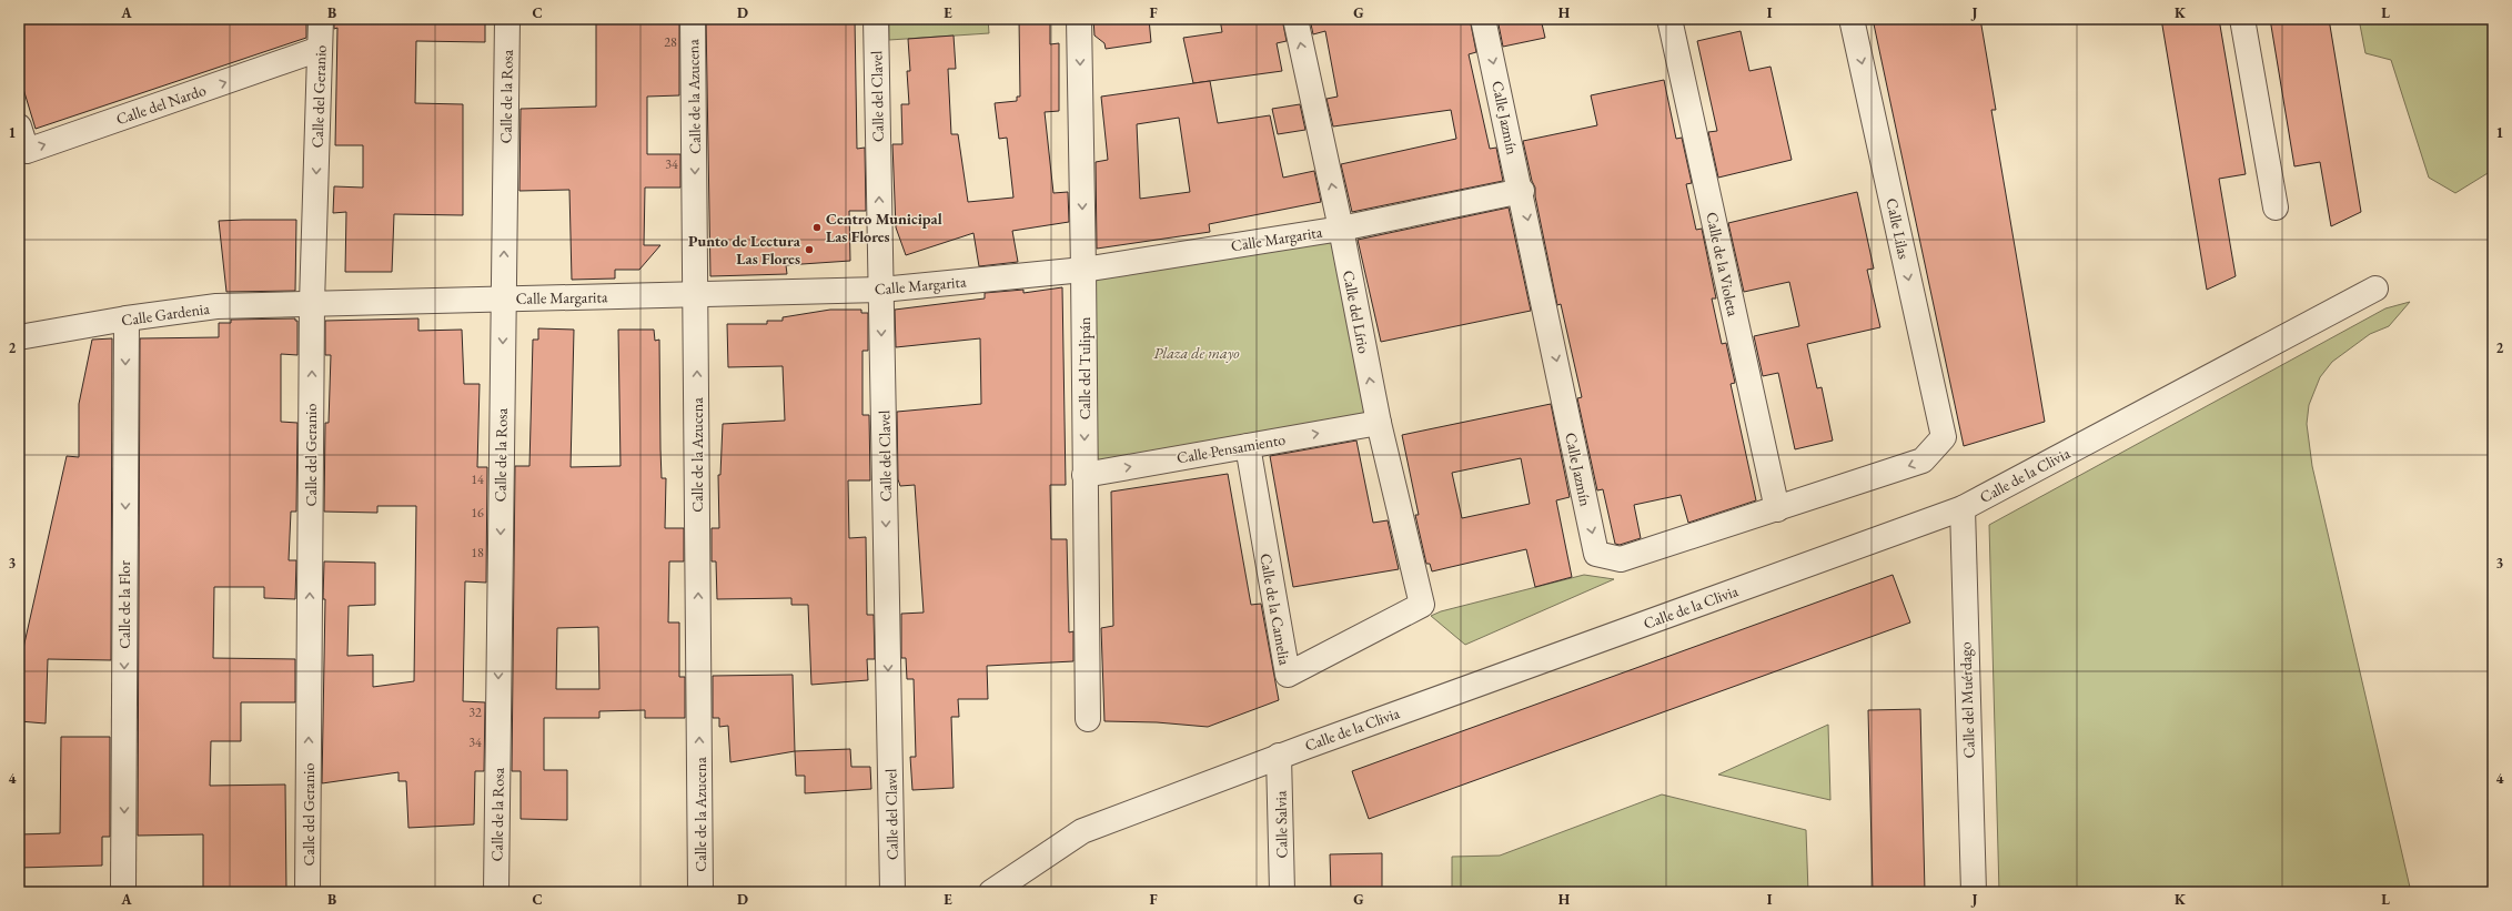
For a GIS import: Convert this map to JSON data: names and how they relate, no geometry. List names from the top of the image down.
{
  "streets": {
    "street": [
      "Calle del Geranio",
      "Calle de la Rosa",
      "Calle de la Azucena",
      "Calle del Clavel",
      "Calle del Nardo",
      "Calle Jazmín",
      "Calle Lilas",
      "Calle Margarita",
      "Calle de la Violeta",
      "Calle del Lírio",
      "Calle Gardenia",
      "Calle del Tulipán",
      "Calle Pensamiento",
      "Calle de la Clivia",
      "Calle de la Flor",
      "Calle de la Camelia",
      "Calle del Muérdago",
      "Calle Salvia"
    ]
  },
  "crossings": [
    ["Calle del Geranio", "Calle del Nardo"],
    ["Calle del Geranio", "Calle Margarita"],
    ["Calle del Geranio", "Calle Gardenia"],
    ["Calle de la Rosa", "Calle Margarita"],
    ["Calle de la Azucena", "Calle Margarita"],
    ["Calle del Clavel", "Calle Margarita"],
    ["Calle Jazmín", "Calle Lilas"],
    ["Calle Jazmín", "Calle Margarita"],
    ["Calle Jazmín", "Calle de la Violeta"],
    ["Calle Margarita", "Calle del Lírio"],
    ["Calle Margarita", "Calle Gardenia"],
    ["Calle Margarita", "Calle del Tulipán"],
    ["Calle del Lírio", "Calle Pensamiento"],
    ["Calle del Lírio", "Calle de la Camelia"],
    ["Calle Gardenia", "Calle de la Flor"],
    ["Calle del Tulipán", "Calle Pensamiento"],
    ["Calle Pensamiento", "Calle de la Camelia"],
    ["Calle de la Clivia", "Calle del Muérdago"],
    ["Calle de la Clivia", "Calle Salvia"]
  ],
  "one_way": [
    "Calle del Nardo",
    "Calle Lilas",
    "Calle del Lírio",
    "Calle del Tulipán",
    "Calle Pensamiento",
    "Calle de la Flor"
  ],
  "parks": ["Plaza de mayo"],
  "places": ["Centro Municipal Las Flores", "Punto de Lectura Las Flores"],
  "house_numbers": [
    "28",
    "34",
    "14",
    "16",
    "18",
    "32",
    "34"
  ],
  "grid": {
    "columns": [
      "A",
      "B",
      "C",
      "D",
      "E",
      "F",
      "G",
      "H",
      "I",
      "J",
      "K",
      "L"
    ],
    "rows": [
      "1",
      "2",
      "3",
      "4"
    ]
  }
}
